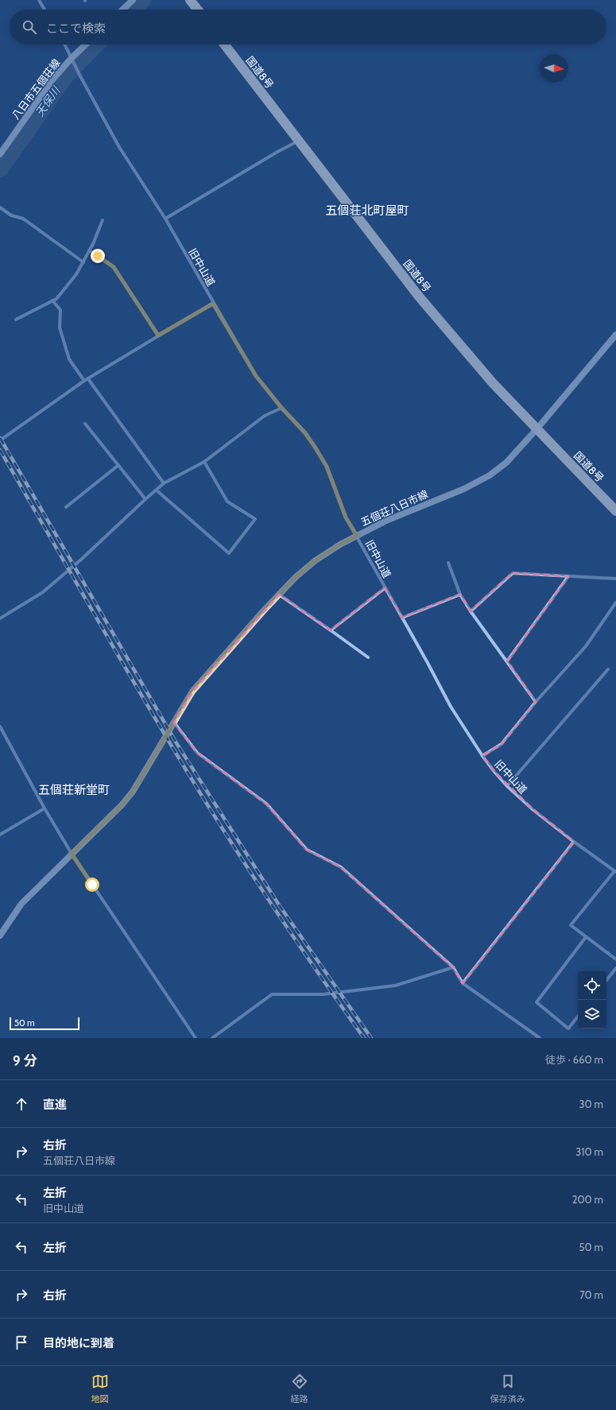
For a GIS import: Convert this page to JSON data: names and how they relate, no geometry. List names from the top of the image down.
{
  "streets": {
    "highway": ["国道8号"],
    "main road": ["八日市五個荘線", "五個荘八日市線"],
    "street": ["旧中山道"]
  },
  "crossings": [
    ["国道8号", "五個荘八日市線"],
    ["八日市五個荘線", "旧中山道"],
    ["旧中山道", "五個荘八日市線"]
  ],
  "districts": ["五個荘北町屋町", "五個荘新堂町"],
  "water": ["天保川"],
  "scale_bar": "50 m",
  "north": "right",
  "page": {
    "search": "ここで検索",
    "scale": "50 m",
    "heading": ["9 分", "徒歩 · 660 m"],
    "list": [
      ["直進", "30 m"],
      ["右折", "五個荘八日市線", "310 m"],
      ["左折", "旧中山道", "200 m"],
      ["左折", "50 m"],
      ["右折", "70 m"],
      "目的地に到着"
    ],
    "nav": ["地図", "経路", "保存済み"]
  }
}
